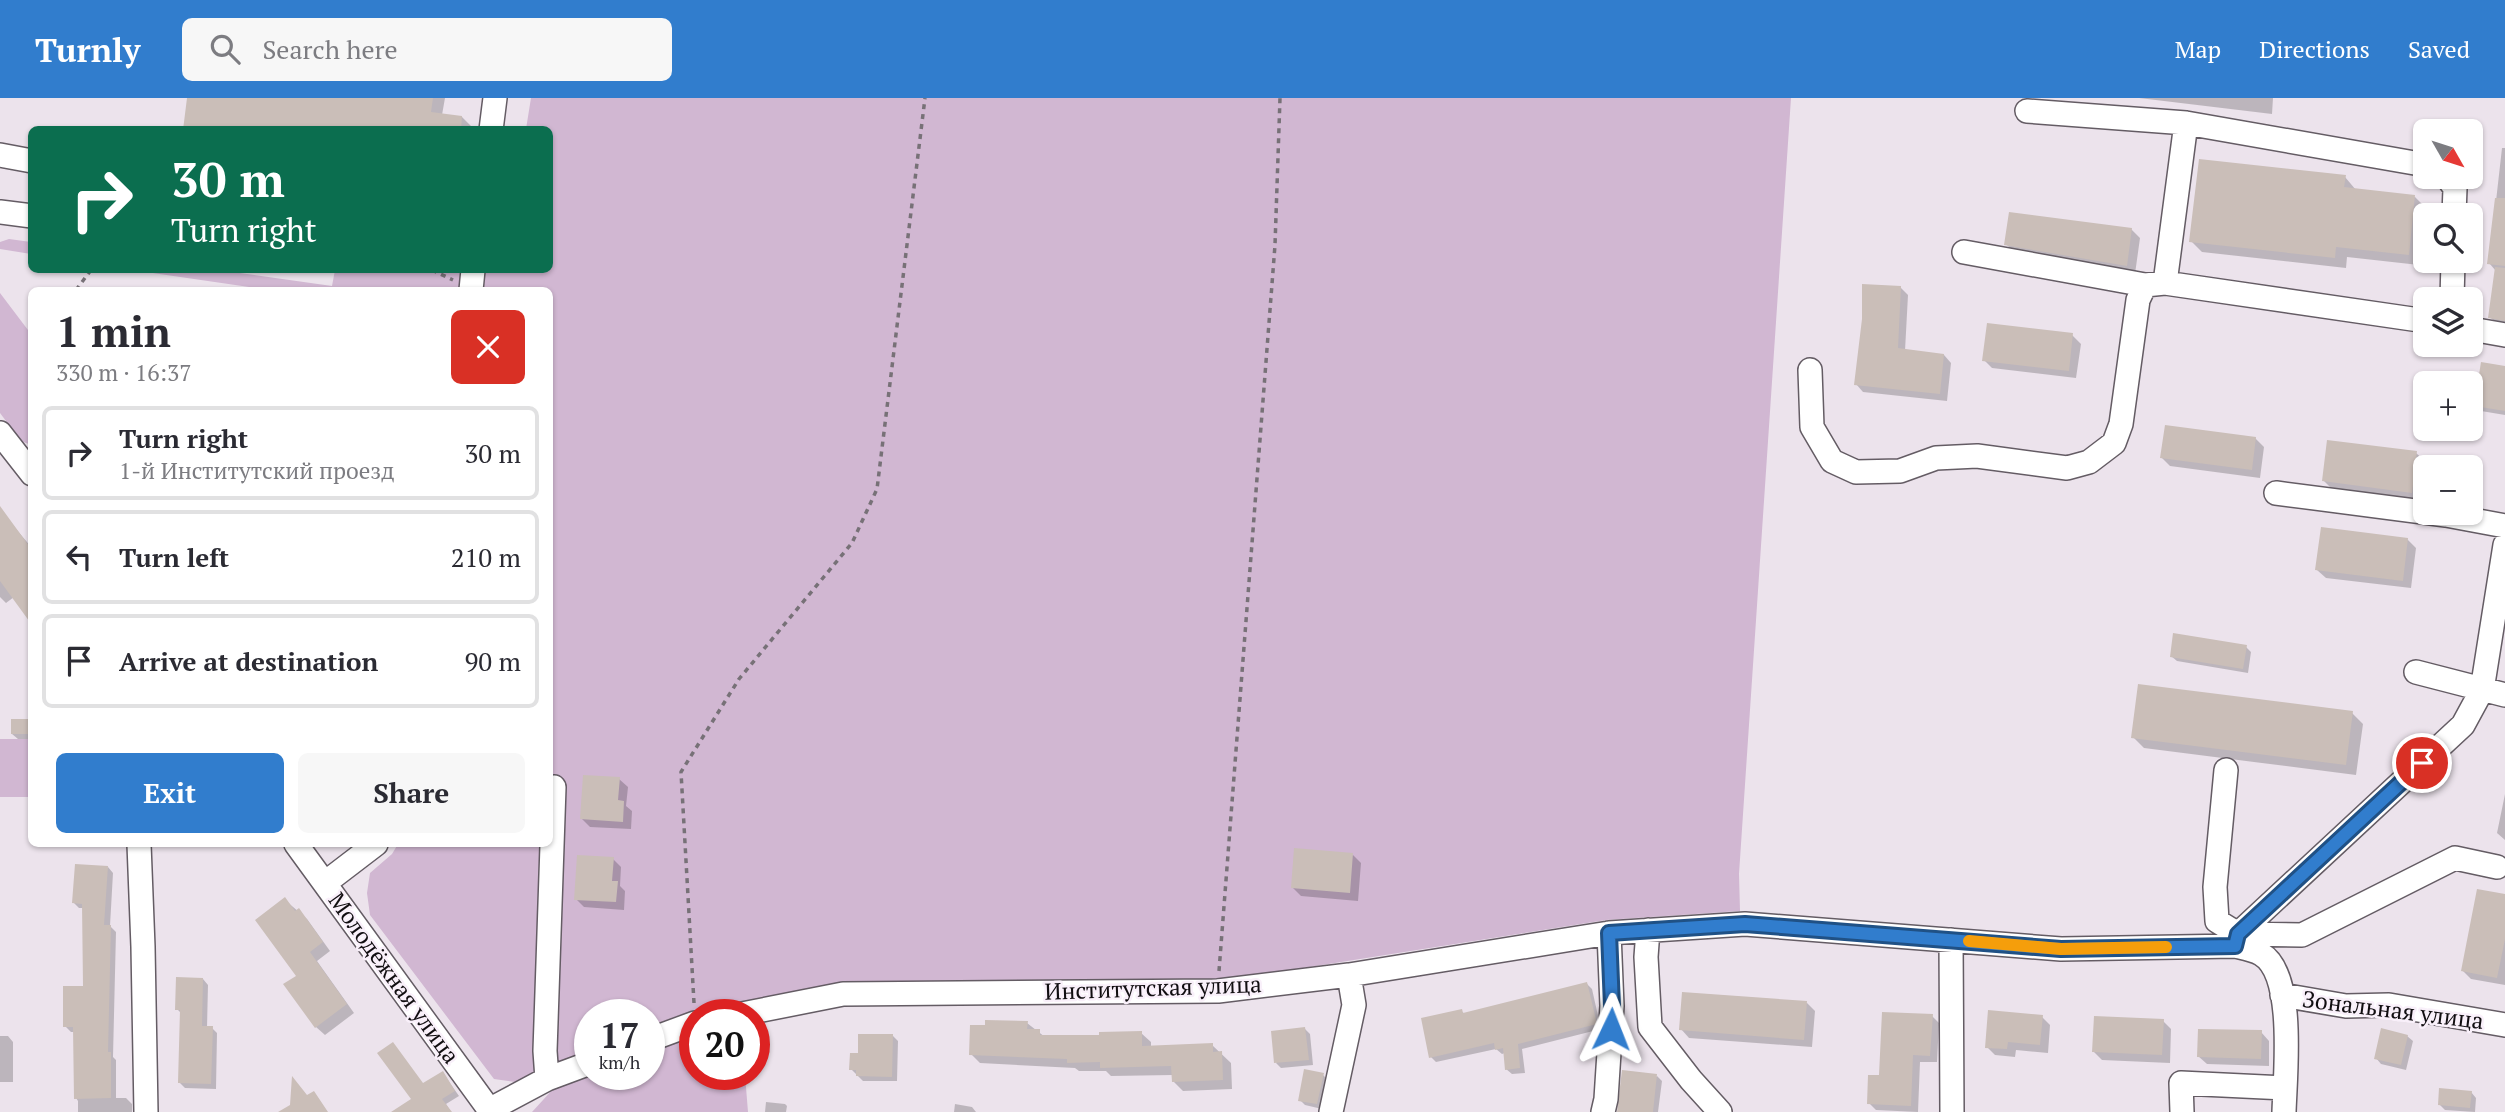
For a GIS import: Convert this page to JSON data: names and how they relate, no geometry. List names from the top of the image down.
{
  "streets": {
    "street": ["Молодёжная улица", "Институтская улица", "Зональная улица"]
  },
  "crossings": [
    ["Институтская улица", "Зональная улица"]
  ],
  "north": "bottom right",
  "page": {
    "header": "Turnly",
    "search": "Search here",
    "nav": ["Map", "Directions", "Saved"],
    "map_buttons": ["+", "−"],
    "turn": ["30 m", "Turn right"],
    "heading": ["1 min", "330 m · 16:37"],
    "list": [
      {
        "name": "Turn right",
        "note": "1-й Институтский проезд",
        "value": "30 m"
      },
      {
        "name": "Turn left",
        "value": "210 m"
      },
      {
        "name": "Arrive at destination",
        "value": "90 m"
      }
    ],
    "buttons": ["Exit", "Share"],
    "speed": "17 km/h",
    "limit": "20"
  }
}
